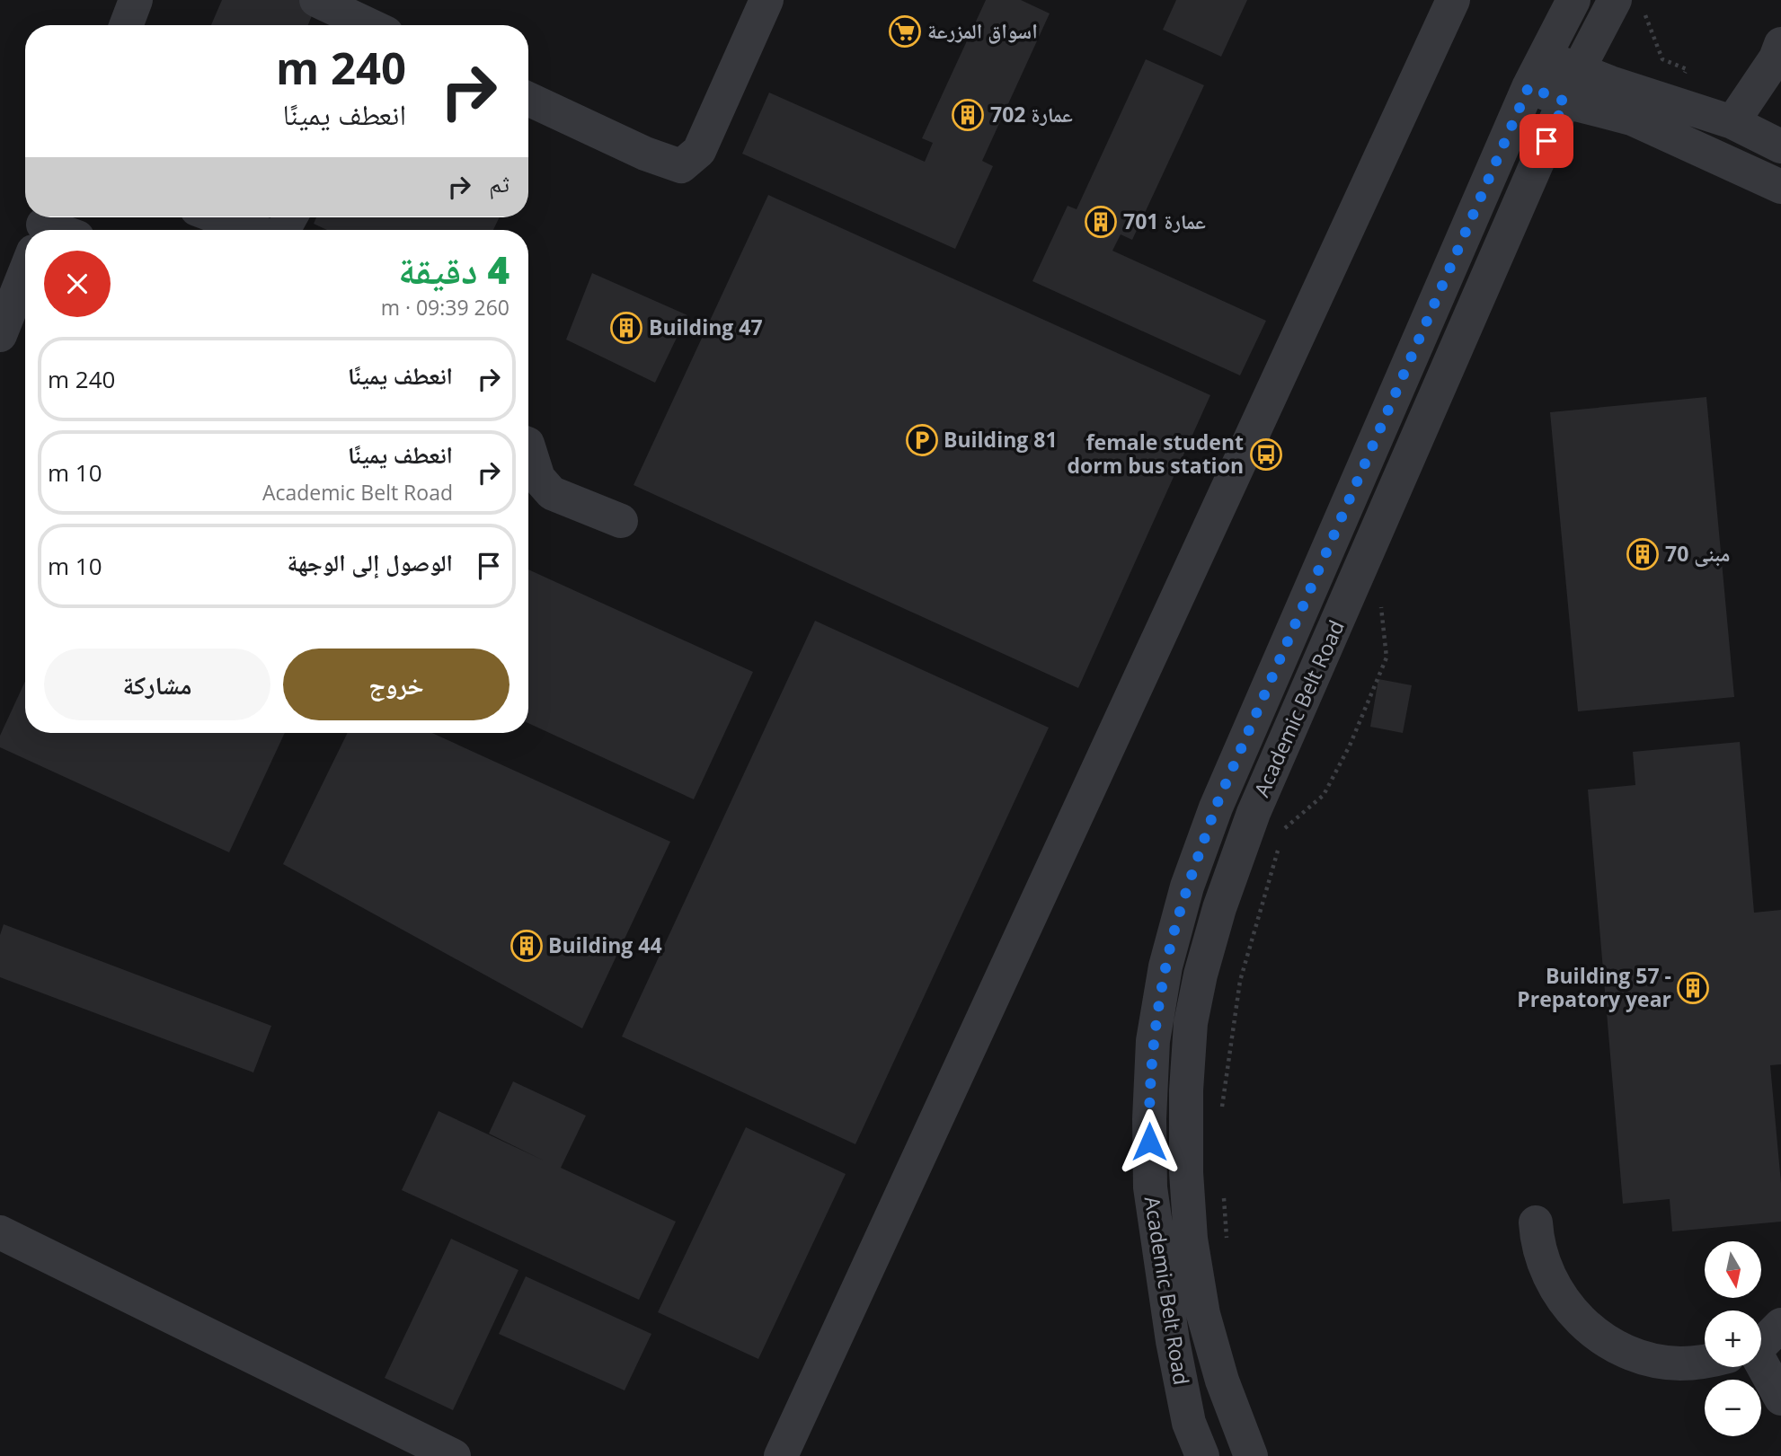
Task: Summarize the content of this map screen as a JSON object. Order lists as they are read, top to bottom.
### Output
{
  "streets": {
    "street": ["Academic Belt Road"]
  },
  "places": {
    "supermarket": ["اسواق المزرعة"],
    "building": [
      "عمارة 702",
      "عمارة 701",
      "Building 47",
      "مبنى 70",
      "Building 44",
      "Building 57 - Prepatory year"
    ],
    "parking": ["Building 81"],
    "bus stop": ["female student dorm bus station"]
  },
  "north": "bottom",
  "page": {
    "turn": ["240 m", "انعطف يمينًا"],
    "then": "ثم",
    "heading": ["4 دقيقة", "260 m · 09:39"],
    "list": [
      {
        "name": "انعطف يمينًا",
        "value": "240 m"
      },
      {
        "name": "انعطف يمينًا",
        "note": "Academic Belt Road",
        "value": "10 m"
      },
      {
        "name": "الوصول إلى الوجهة",
        "value": "10 m"
      }
    ],
    "buttons": ["خروج", "مشاركة"],
    "map_buttons": ["+", "−"]
  }
}
